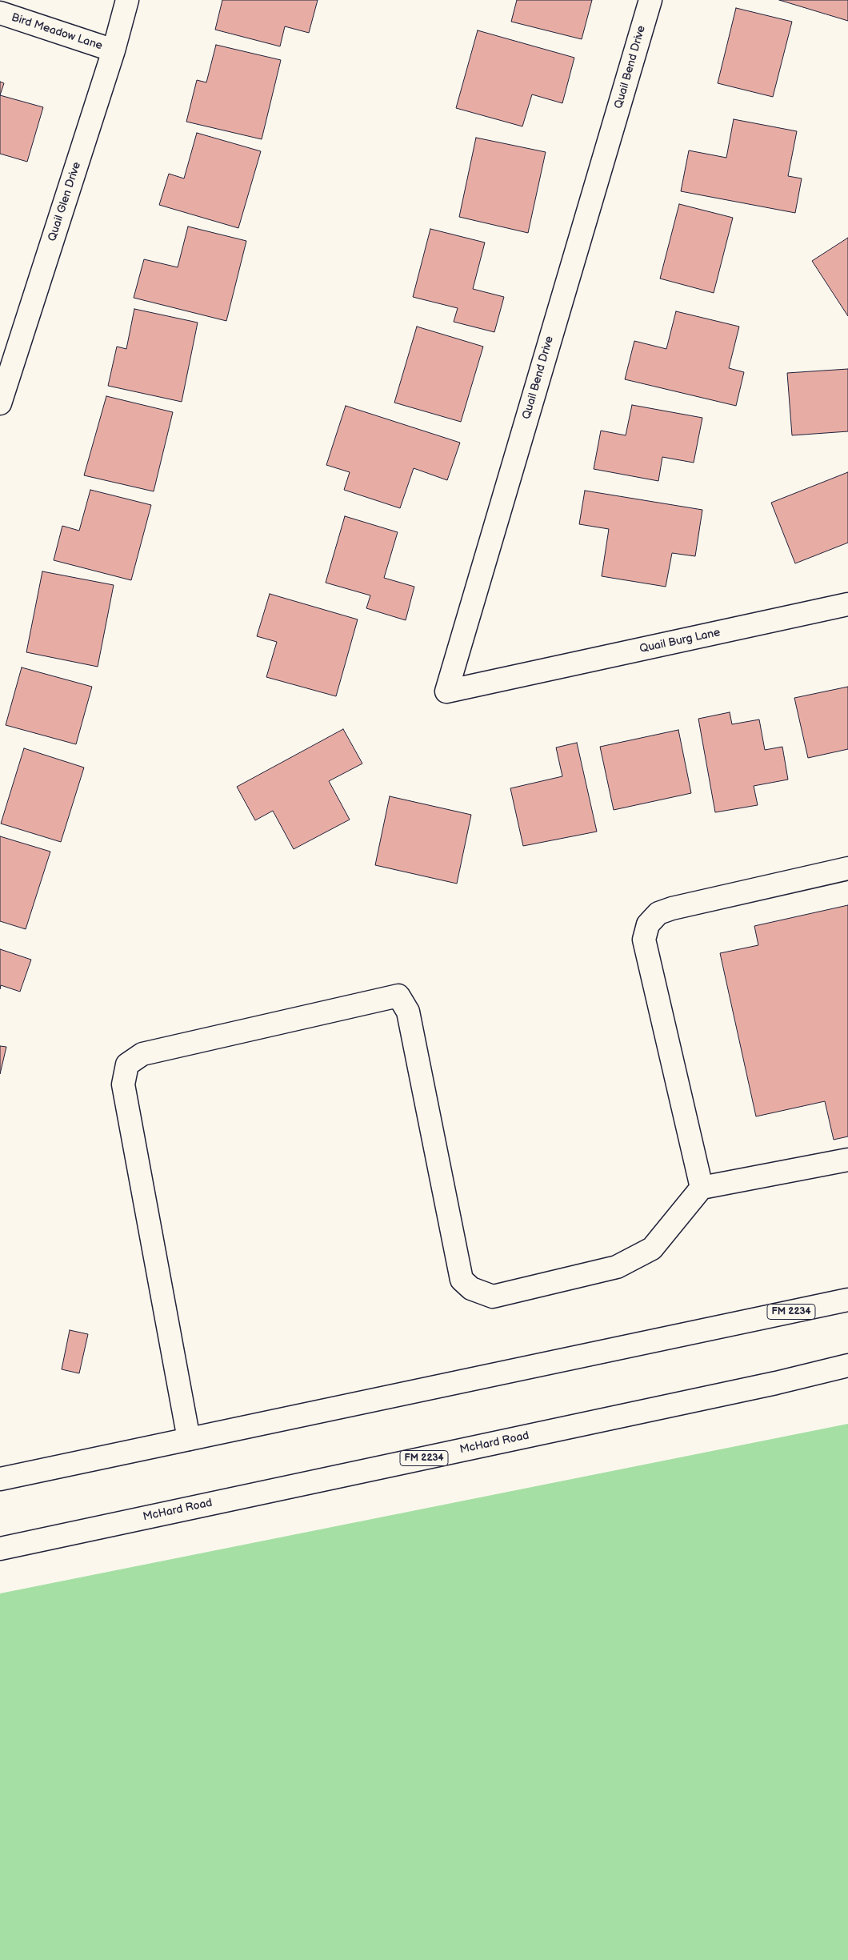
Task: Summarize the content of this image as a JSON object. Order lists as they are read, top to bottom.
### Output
{
  "streets": {
    "main road": [
      "Bird Meadow Lane",
      "Quail Bend Drive",
      "Quail Glen Drive",
      "Quail Burg Lane",
      "FM 2234",
      "McHard Road"
    ]
  },
  "crossings": [
    ["Bird Meadow Lane", "Quail Glen Drive"],
    ["Quail Bend Drive", "Quail Burg Lane"]
  ]
}
